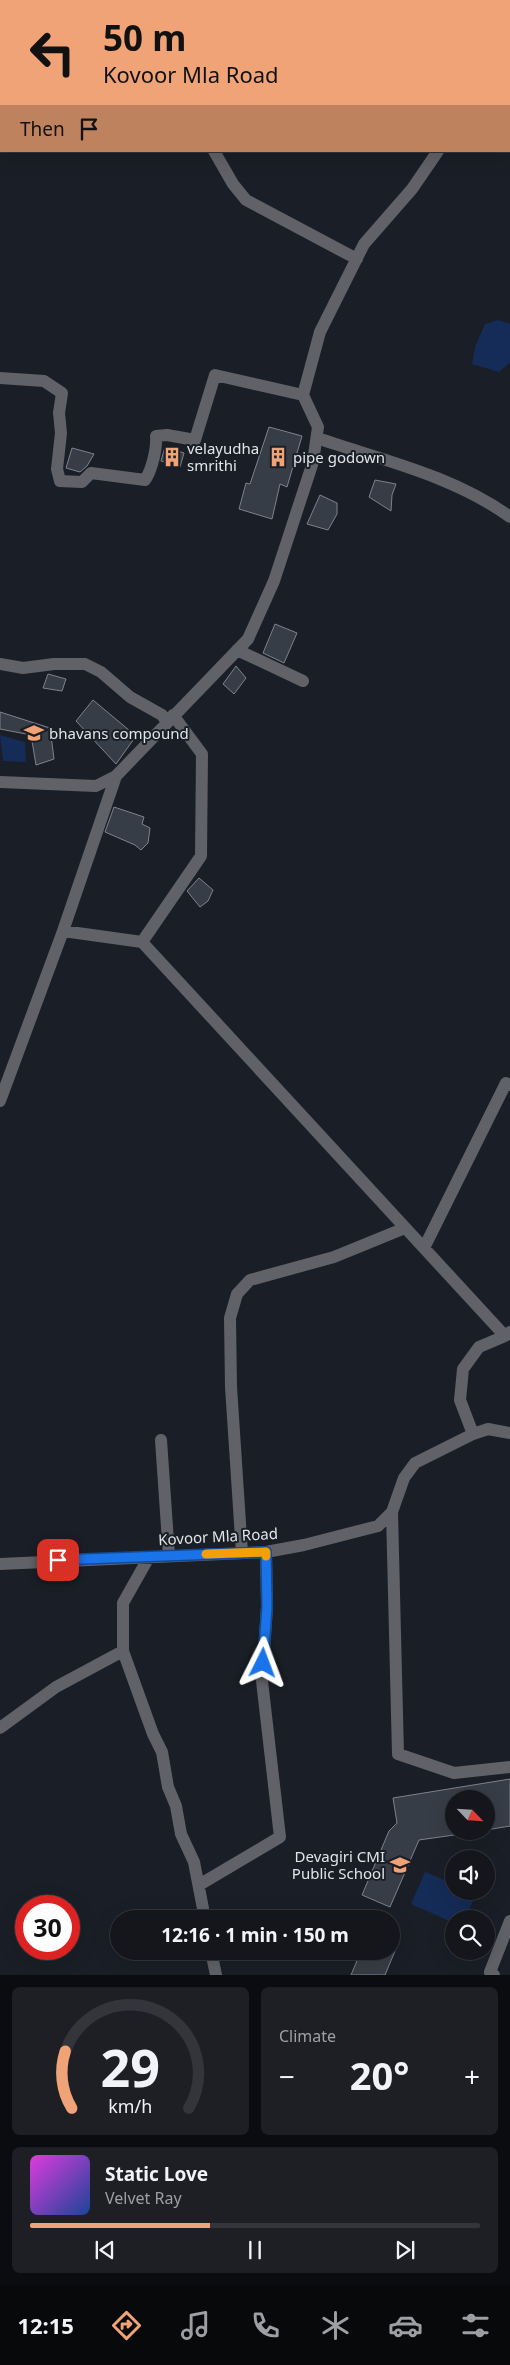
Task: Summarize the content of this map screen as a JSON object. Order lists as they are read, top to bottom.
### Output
{
  "streets": {
    "street": ["Kovoor Mla Road"]
  },
  "places": {
    "building": ["velayudha smrithi", "pipe godown"],
    "school or university": ["bhavans compound", "Devagiri CMI Public School"]
  },
  "north": "bottom right",
  "page": {
    "turn": ["50 m", "Kovoor Mla Road"],
    "then": "Then",
    "limit": "30",
    "trip": "12:16 · 1 min · 150 m",
    "tile": "Climate",
    "heat": ["−", "20°", "+"],
    "song": ["Static Love", "Velvet Ray"],
    "tabs": "12:15",
    "gauge": ["29", "km/h"]
  }
}
